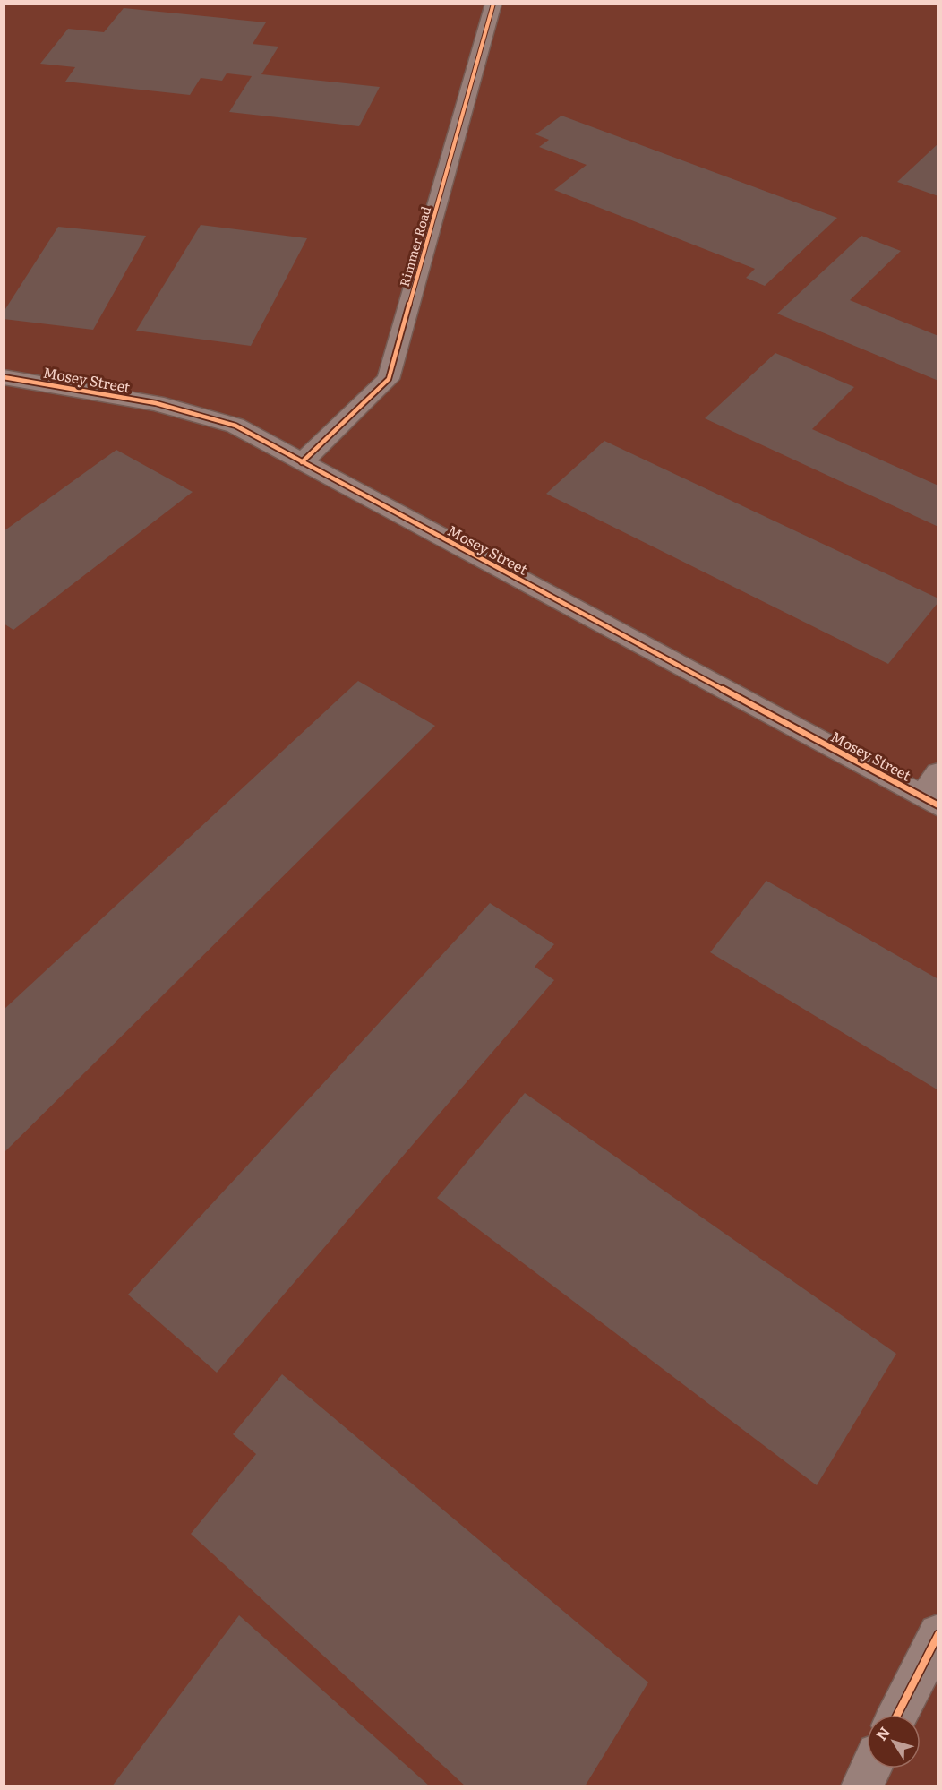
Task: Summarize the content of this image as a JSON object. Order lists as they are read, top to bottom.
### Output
{
  "streets": {
    "street": ["Rimmer Road", "Mosey Street"]
  },
  "crossings": [
    ["Rimmer Road", "Mosey Street"]
  ],
  "north": "top left"
}
